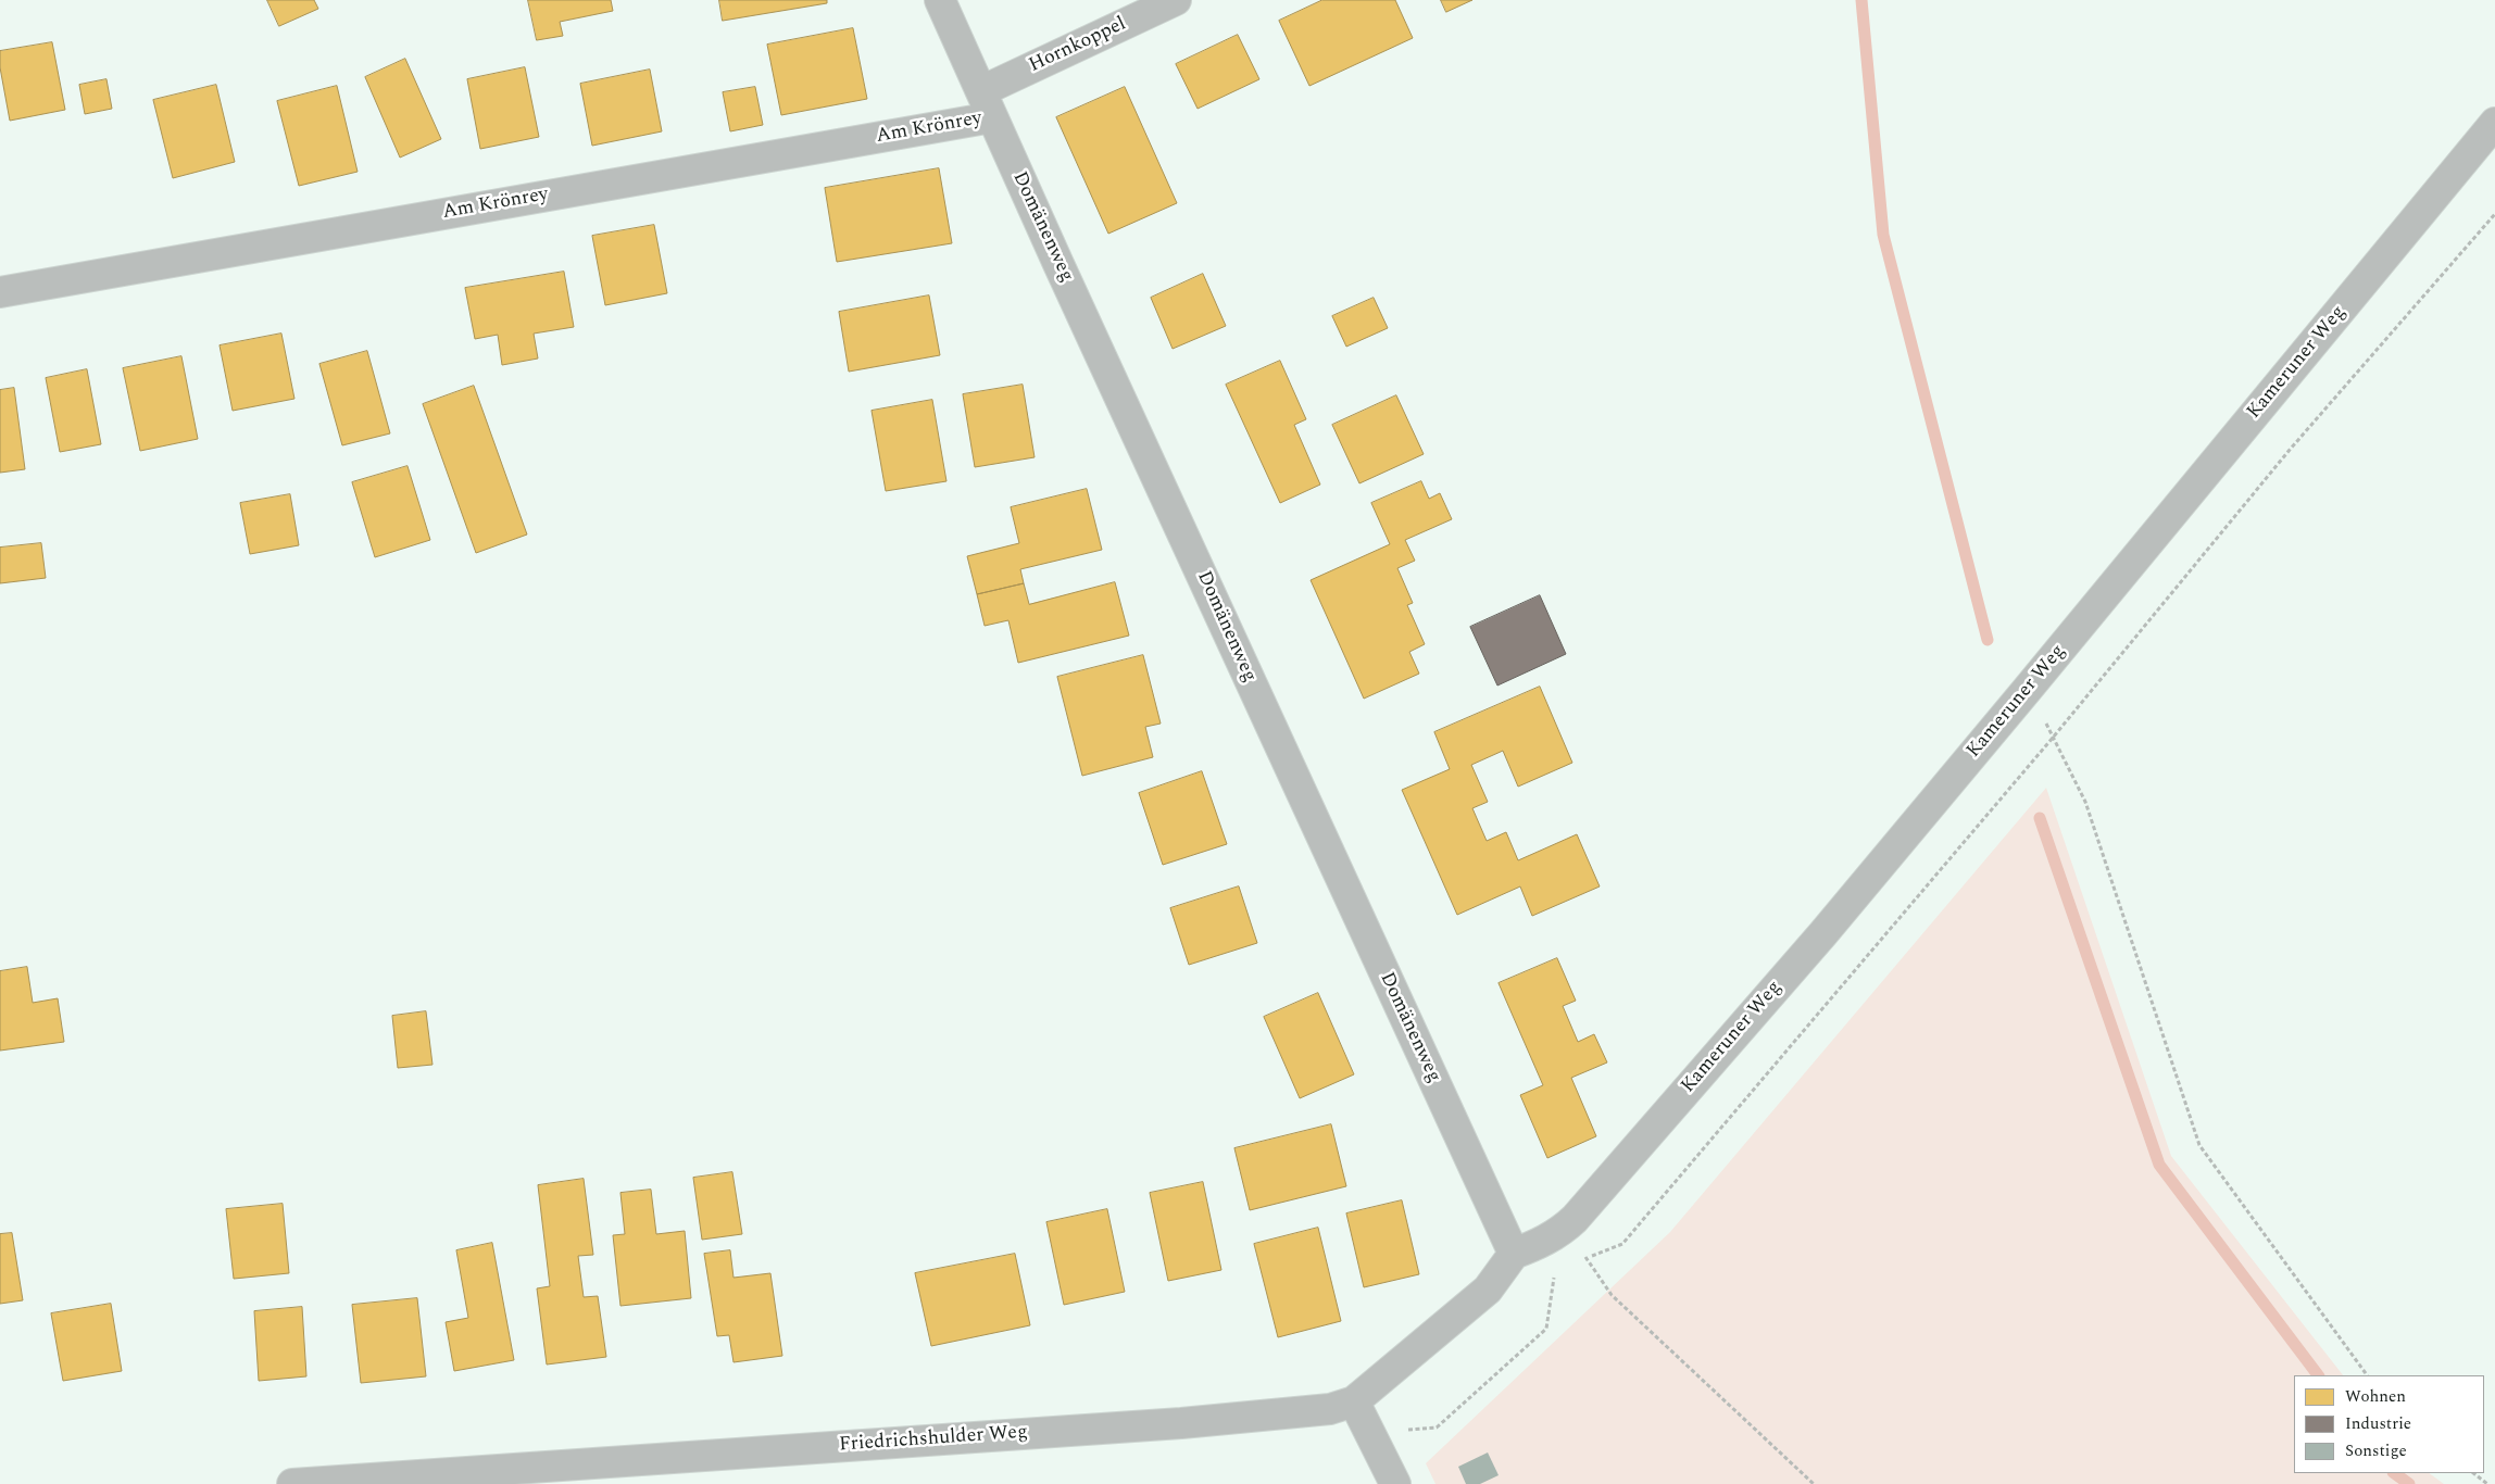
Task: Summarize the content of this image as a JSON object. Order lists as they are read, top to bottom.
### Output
{
  "streets": {
    "street": [
      "Hornkoppel",
      "Am Krönrey",
      "Domänenweg",
      "Kameruner Weg",
      "Friedrichshulder Weg"
    ]
  },
  "crossings": [
    ["Hornkoppel", "Am Krönrey"],
    ["Hornkoppel", "Domänenweg"],
    ["Am Krönrey", "Domänenweg"],
    ["Domänenweg", "Kameruner Weg"],
    ["Domänenweg", "Friedrichshulder Weg"],
    ["Kameruner Weg", "Friedrichshulder Weg"]
  ],
  "legend": ["Wohnen", "Industrie", "Sonstige"]
}
